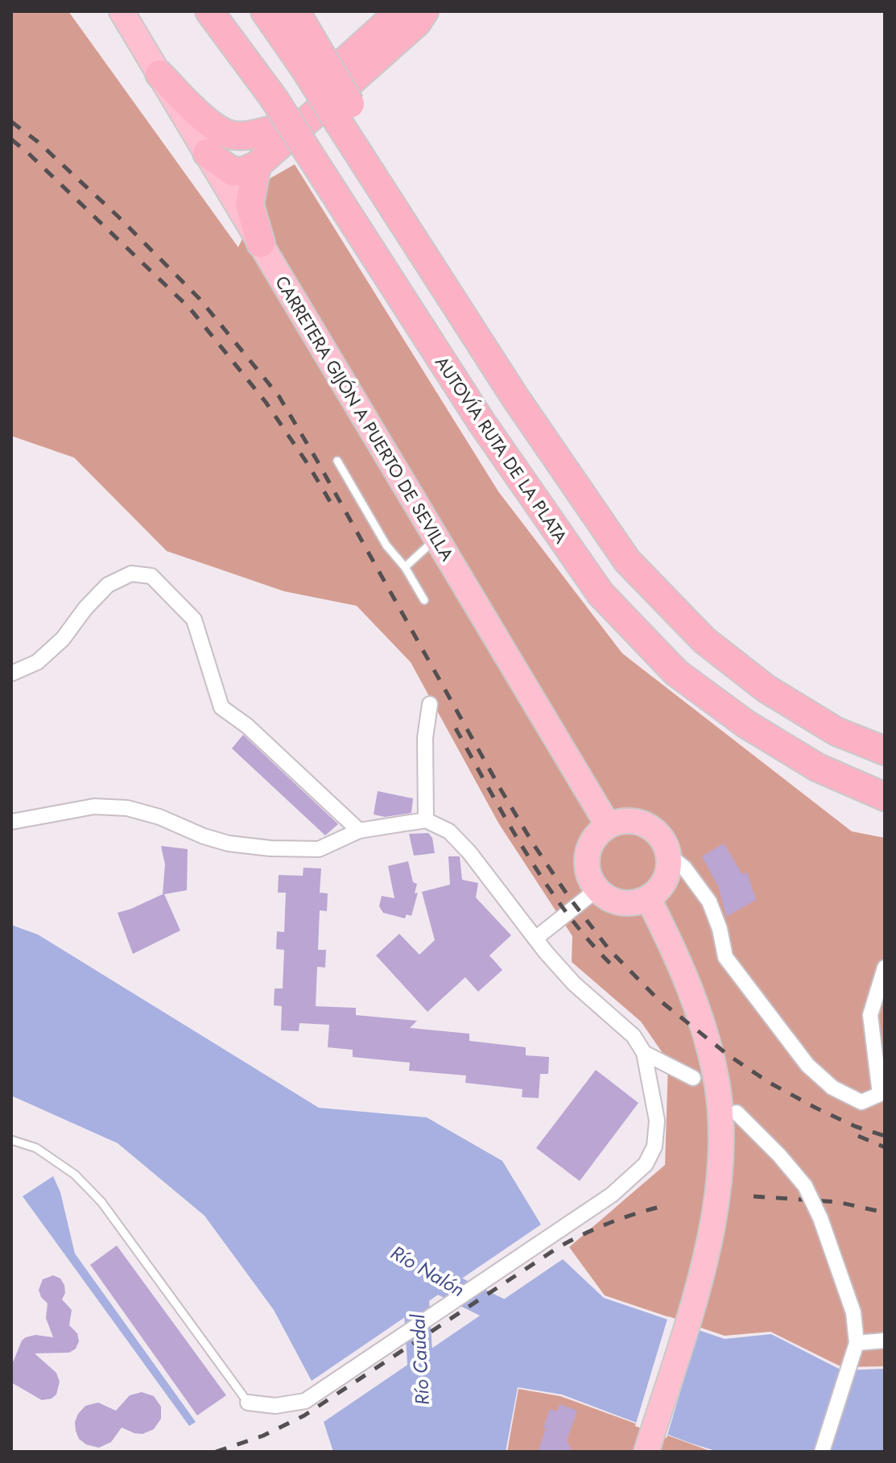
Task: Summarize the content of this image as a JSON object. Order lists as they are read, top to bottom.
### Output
{
  "streets": {
    "highway": ["CARRETERA GIJÓN A PUERTO DE SEVILLA", "AUTOVÍA RUTA DE LA PLATA"]
  },
  "water": ["Río Nalón", "Río Caudal"]
}
